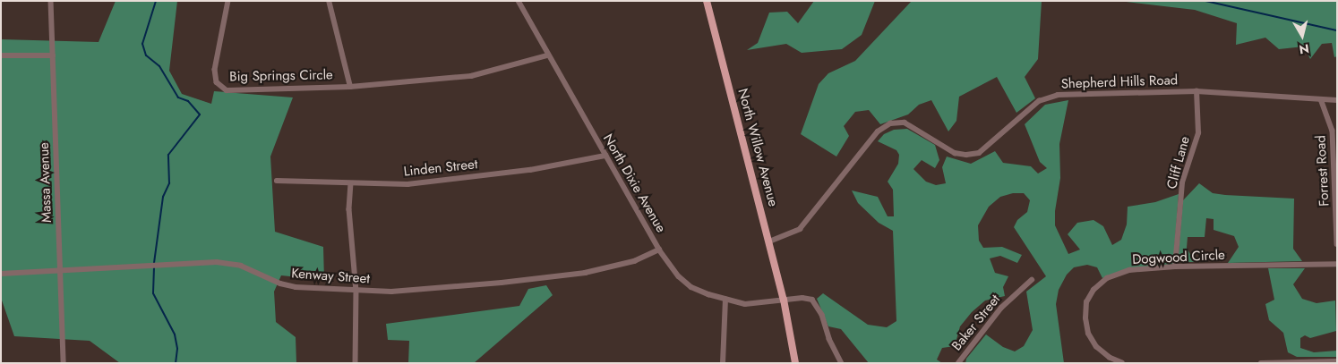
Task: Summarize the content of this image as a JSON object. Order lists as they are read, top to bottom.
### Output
{
  "streets": {
    "main road": ["North Willow Avenue"],
    "street": [
      "Big Springs Circle",
      "Shepherd Hills Road",
      "Cliff Lane",
      "Linden Street",
      "Forrest Road",
      "Massa Avenue",
      "North Dixie Avenue",
      "Dogwood Circle",
      "Kenway Street",
      "Baker Street"
    ]
  },
  "crossings": [
    ["Big Springs Circle", "North Dixie Avenue"],
    ["Shepherd Hills Road", "North Willow Avenue"],
    ["Shepherd Hills Road", "Cliff Lane"],
    ["Shepherd Hills Road", "Forrest Road"],
    ["North Willow Avenue", "North Dixie Avenue"],
    ["Cliff Lane", "Dogwood Circle"],
    ["Linden Street", "North Dixie Avenue"],
    ["Massa Avenue", "Kenway Street"],
    ["North Dixie Avenue", "Kenway Street"]
  ],
  "north": "bottom"
}
